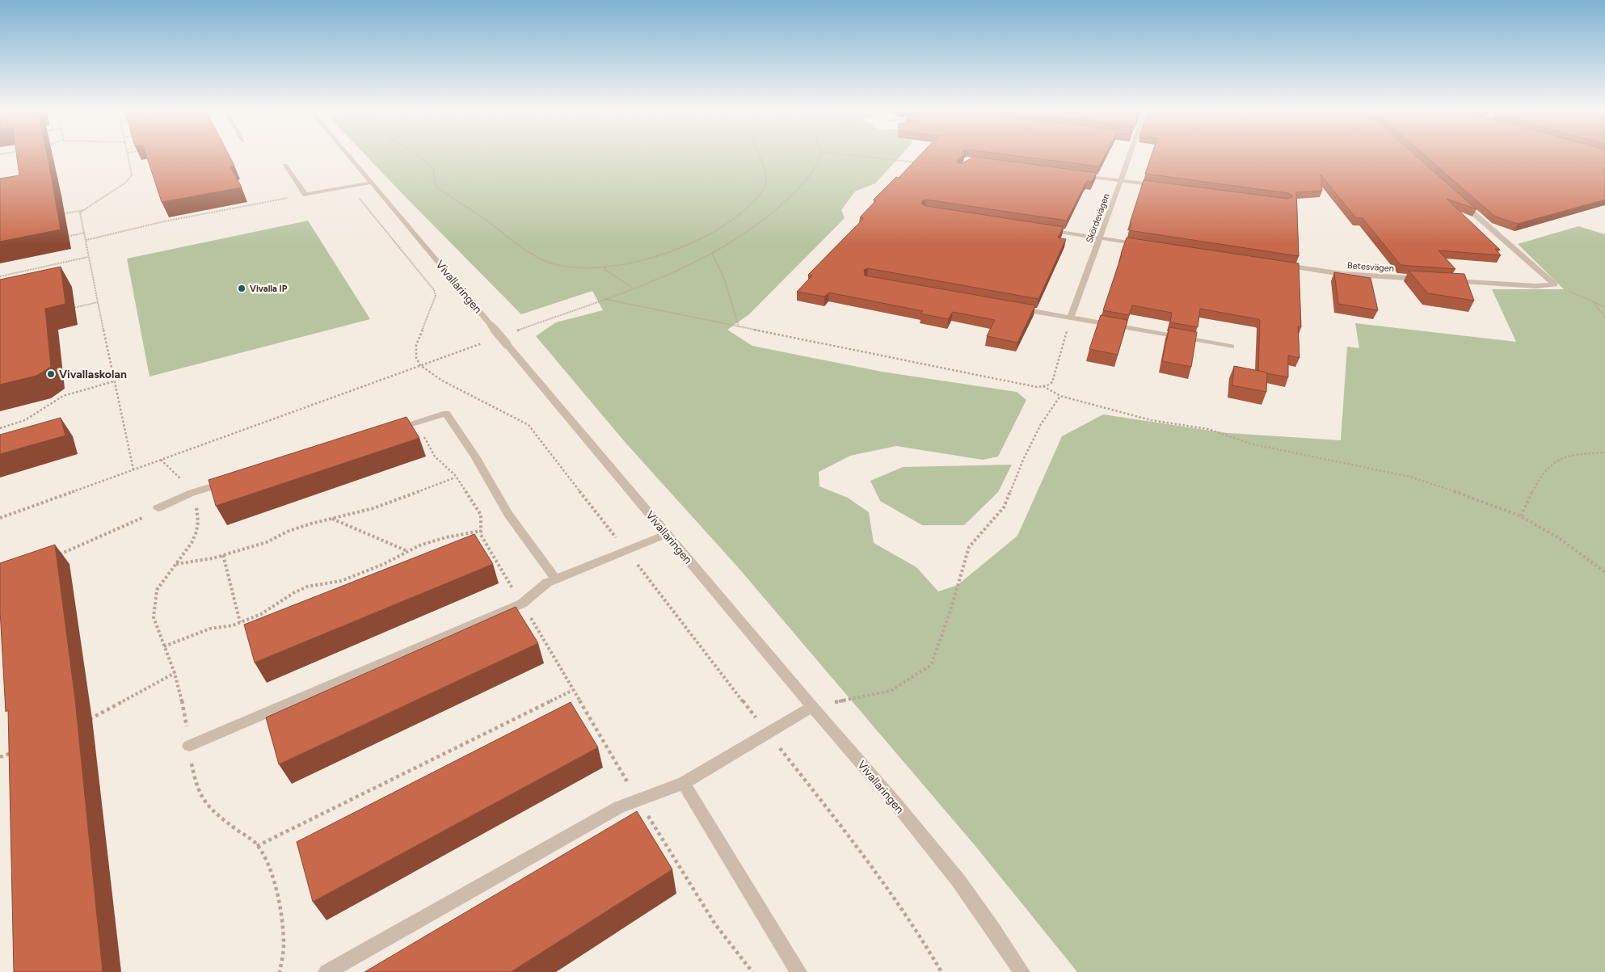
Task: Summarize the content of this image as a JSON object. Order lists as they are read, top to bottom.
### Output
{
  "streets": {
    "street": ["Skördevägen", "Betesvägen", "Vivallaringen"]
  },
  "places": ["Vivalla IP", "Vivallaskolan"]
}
